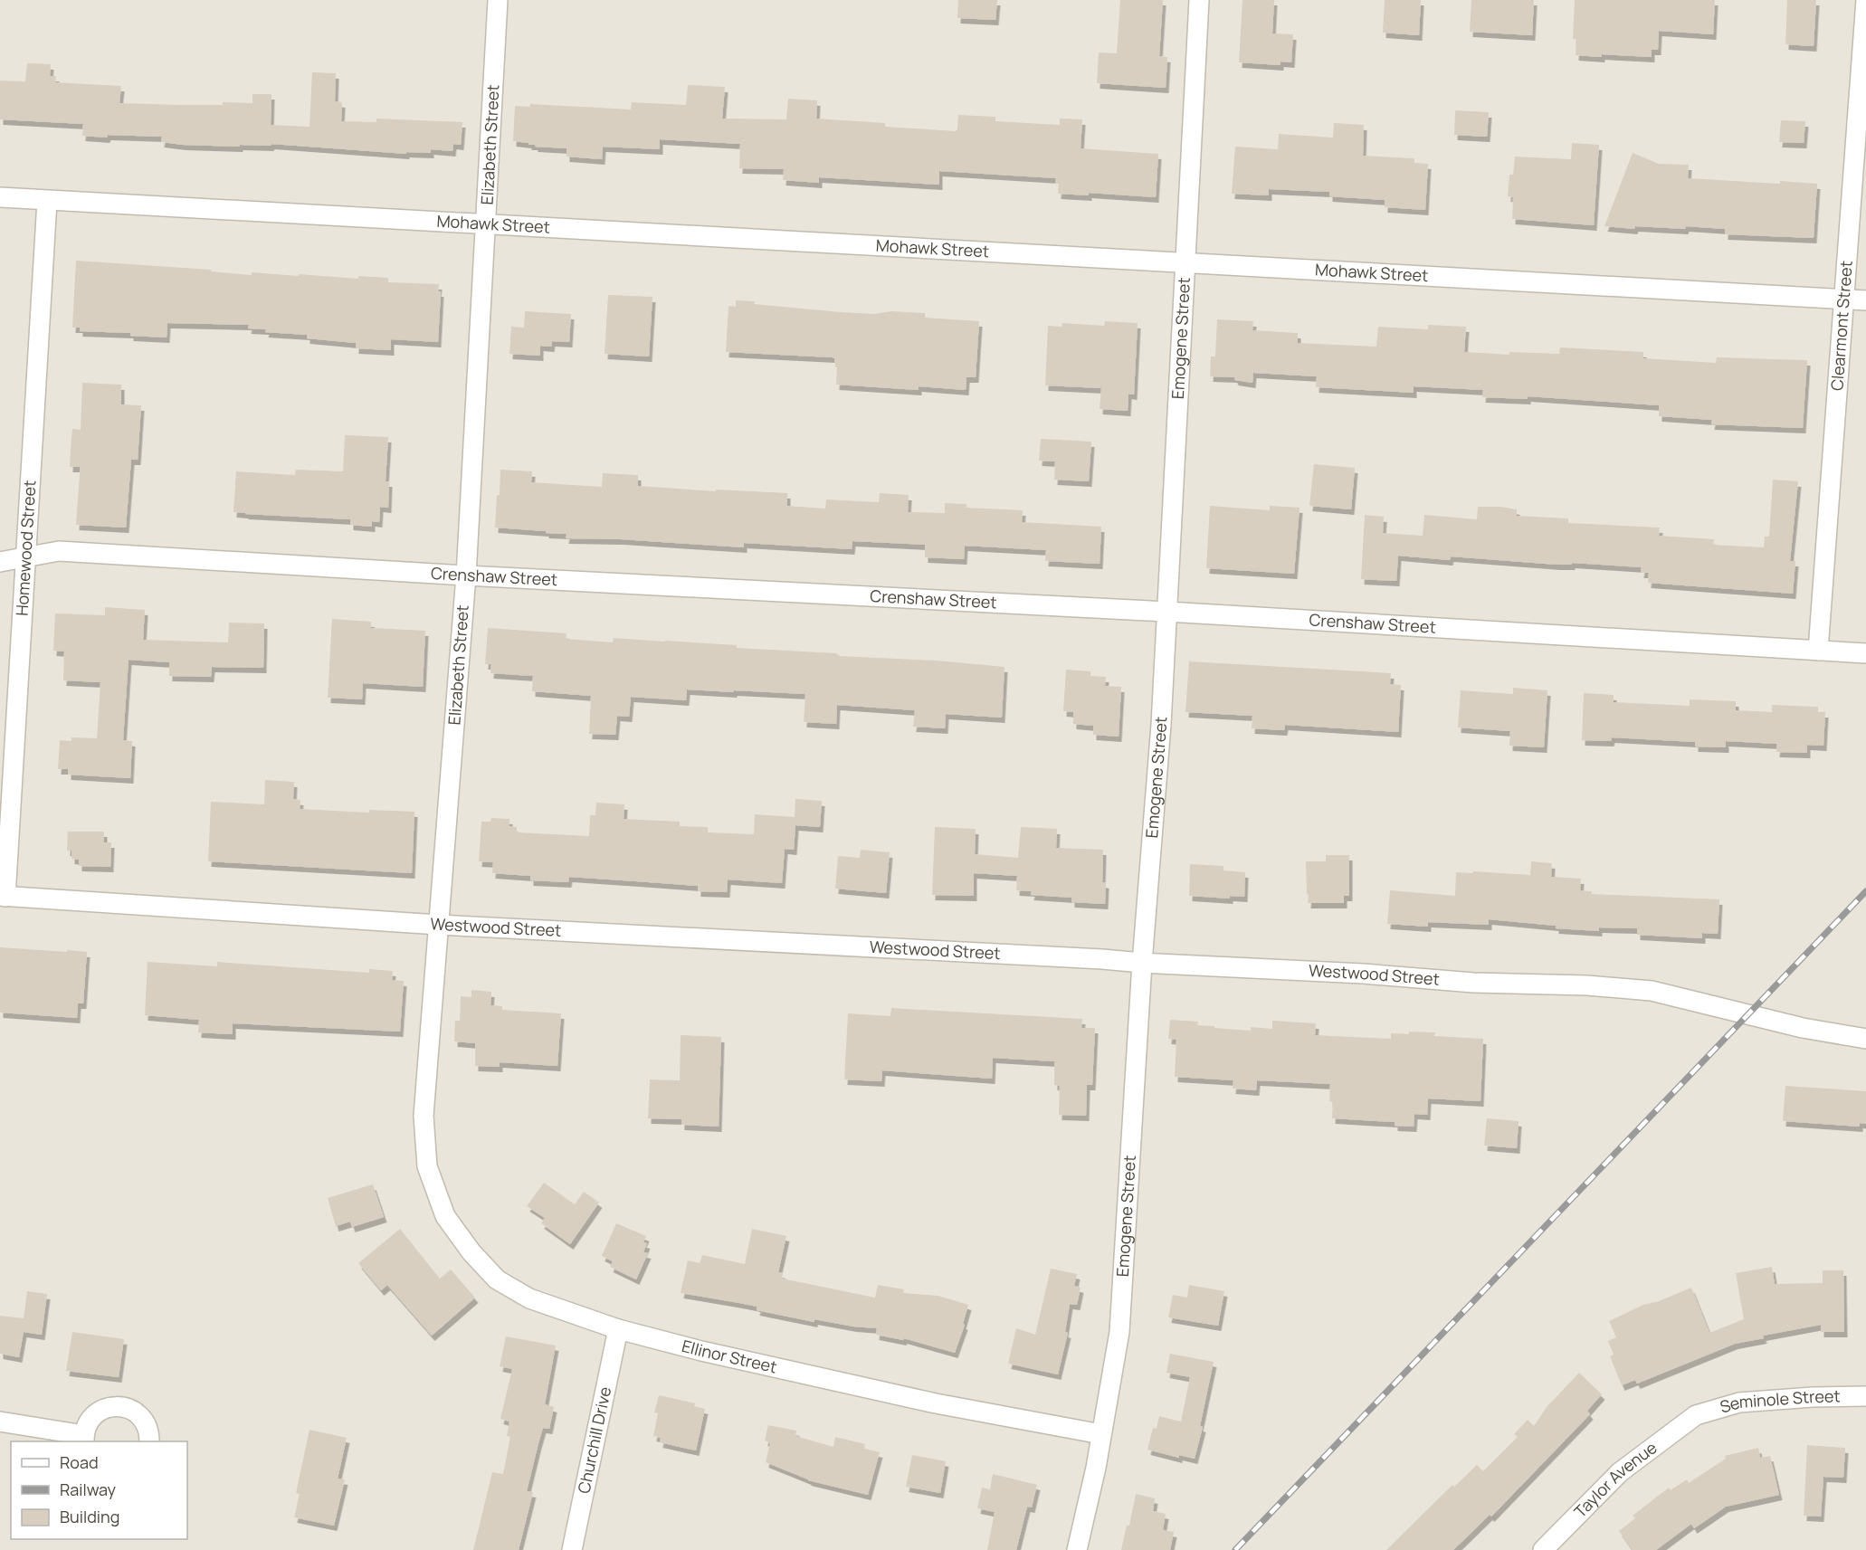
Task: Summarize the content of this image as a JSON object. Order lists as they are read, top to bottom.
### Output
{
  "streets": {
    "street": [
      "Elizabeth Street",
      "Mohawk Street",
      "Clearmont Street",
      "Emogene Street",
      "Homewood Street",
      "Crenshaw Street",
      "Westwood Street",
      "Ellinor Street",
      "Seminole Street",
      "Churchill Drive",
      "Taylor Avenue"
    ]
  },
  "crossings": [
    ["Elizabeth Street", "Mohawk Street"],
    ["Elizabeth Street", "Crenshaw Street"],
    ["Elizabeth Street", "Westwood Street"],
    ["Elizabeth Street", "Ellinor Street"],
    ["Mohawk Street", "Clearmont Street"],
    ["Mohawk Street", "Emogene Street"],
    ["Mohawk Street", "Homewood Street"],
    ["Clearmont Street", "Crenshaw Street"],
    ["Emogene Street", "Crenshaw Street"],
    ["Emogene Street", "Westwood Street"],
    ["Emogene Street", "Ellinor Street"],
    ["Homewood Street", "Crenshaw Street"],
    ["Homewood Street", "Westwood Street"],
    ["Ellinor Street", "Churchill Drive"],
    ["Seminole Street", "Taylor Avenue"]
  ],
  "legend": ["Road", "Railway", "Building"]
}
